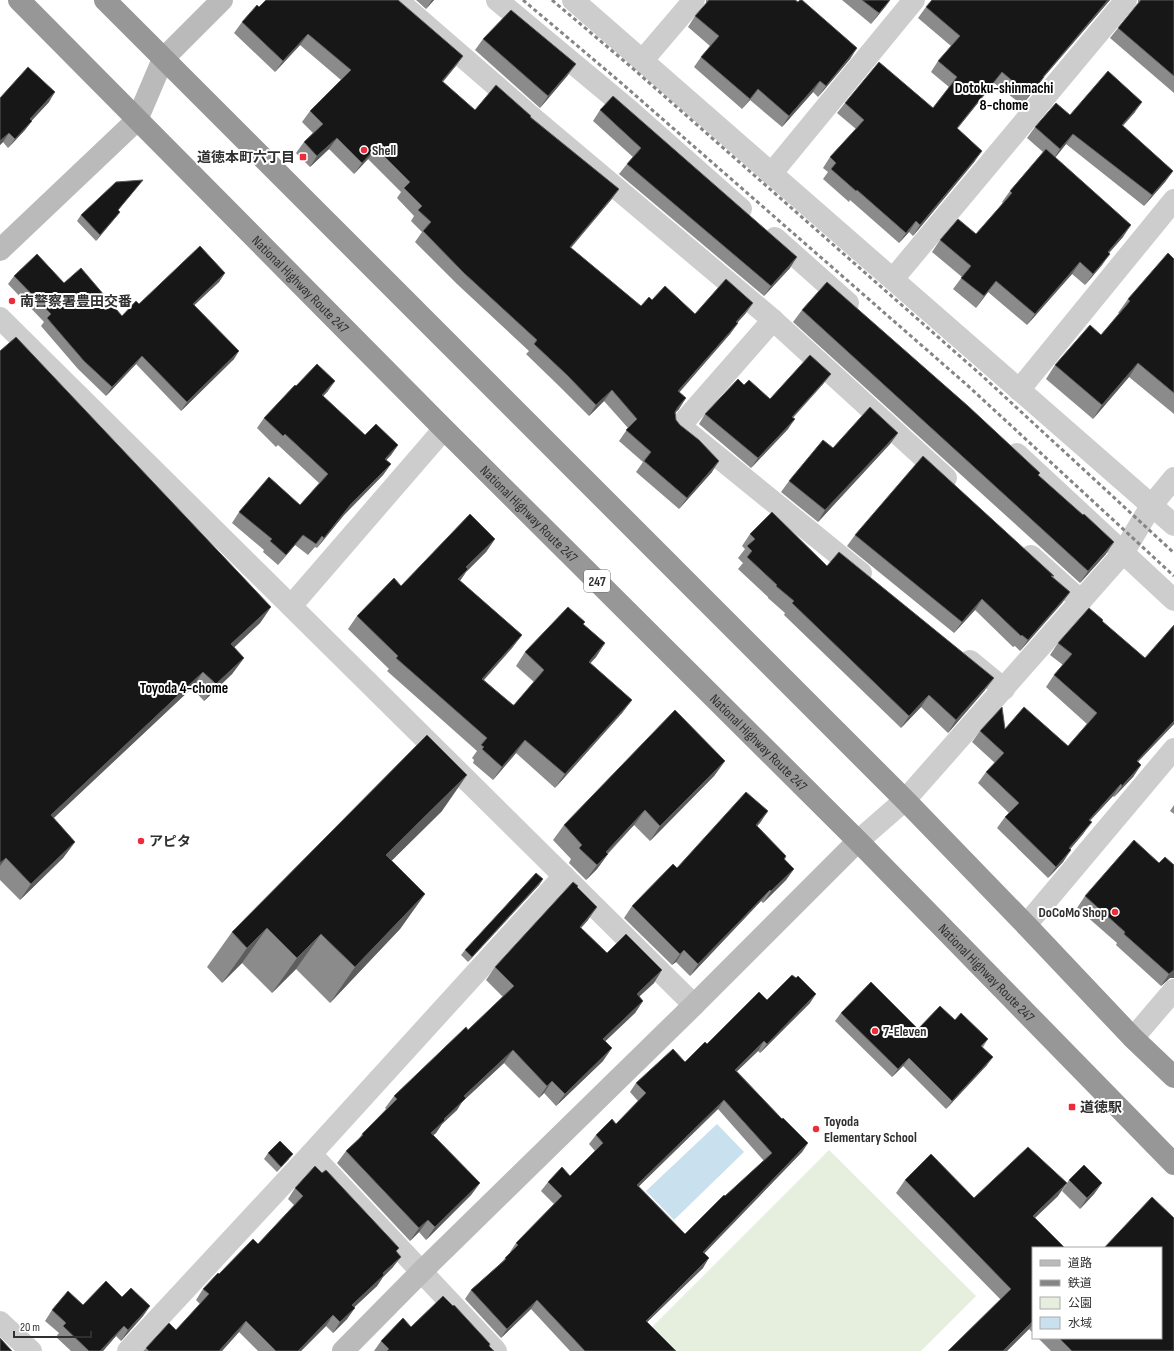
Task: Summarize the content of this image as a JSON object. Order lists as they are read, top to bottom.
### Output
{
  "streets": {
    "highway": ["National Highway Route 247", "247"]
  },
  "districts": ["Dotoku-shinmachi 8-chome", "Toyoda 4-chome"],
  "places": {
    "other": [
      "Shell",
      "南警察署豊田交番",
      "アピタ",
      "DoCoMo Shop",
      "7-Eleven",
      "Toyoda Elementary School"
    ],
    "transit": ["道徳本町六丁目", "道徳駅"]
  },
  "legend": [
    "道路",
    "鉄道",
    "公園",
    "水域"
  ],
  "scale_bar": "20 m"
}
